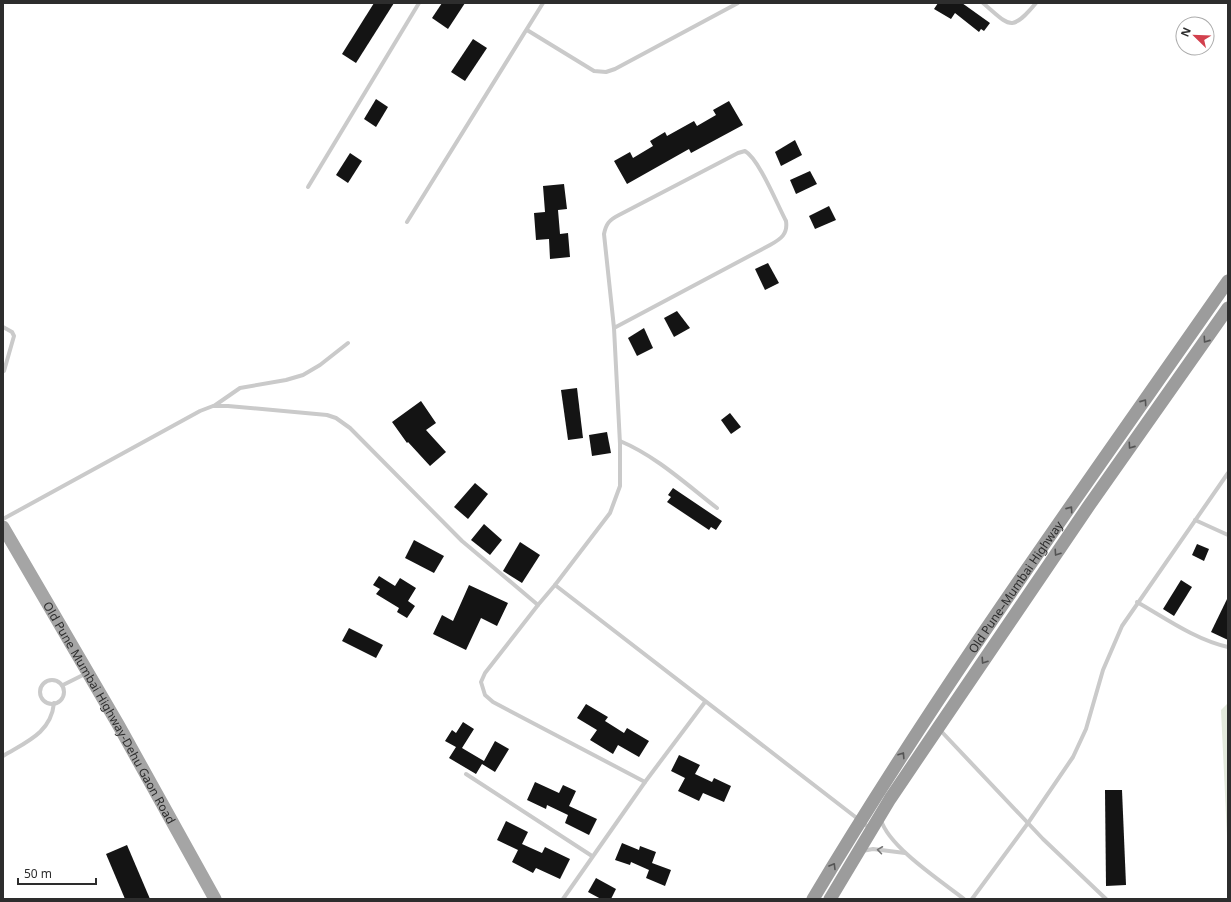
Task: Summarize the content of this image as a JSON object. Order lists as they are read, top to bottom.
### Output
{
  "streets": {
    "highway": ["Old Pune–Mumbai Highway"],
    "main road": ["Old Pune Mumbai Highway-Dehu Gaon Road"]
  },
  "scale_bar": "50 m",
  "north": "top left"
}
